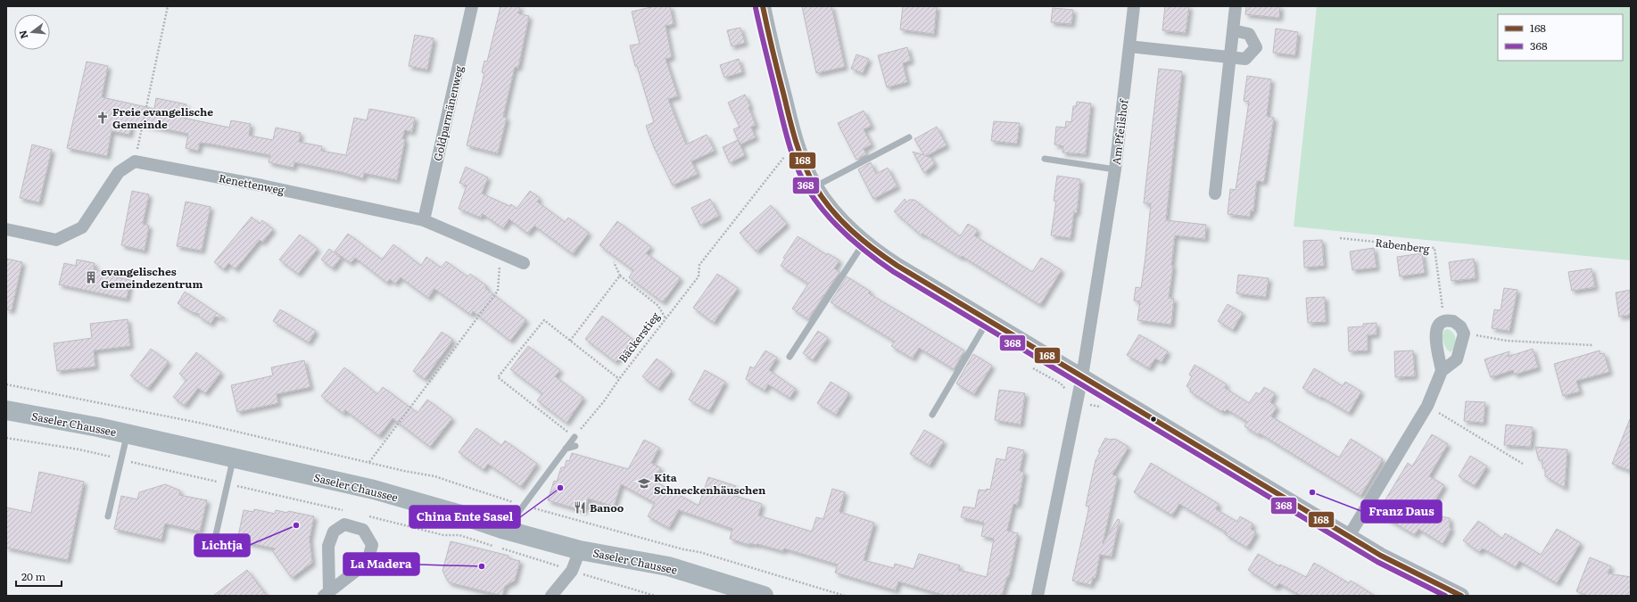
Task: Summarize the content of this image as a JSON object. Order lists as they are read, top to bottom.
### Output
{
  "streets": {
    "main road": ["Saseler Chaussee"],
    "street": ["Goldparmänenweg", "Am Pfeilshof", "Renettenweg"],
    "path": ["Rabenberg", "Bäckerstieg"]
  },
  "crossings": [
    ["Goldparmänenweg", "Renettenweg"]
  ],
  "places": {
    "church": ["Freie evangelische Gemeinde"],
    "building": ["evangelisches Gemeindezentrum"],
    "school or university": ["Kita Schneckenhäuschen"],
    "other": [
      "China Ente Sasel",
      "Franz Daus",
      "Lichtja",
      "La Madera"
    ],
    "restaurant": ["Banoo"]
  },
  "lines": ["transit line 168", "transit line 368"],
  "legend": ["168", "368"],
  "scale_bar": "20 m",
  "north": "left"
}
